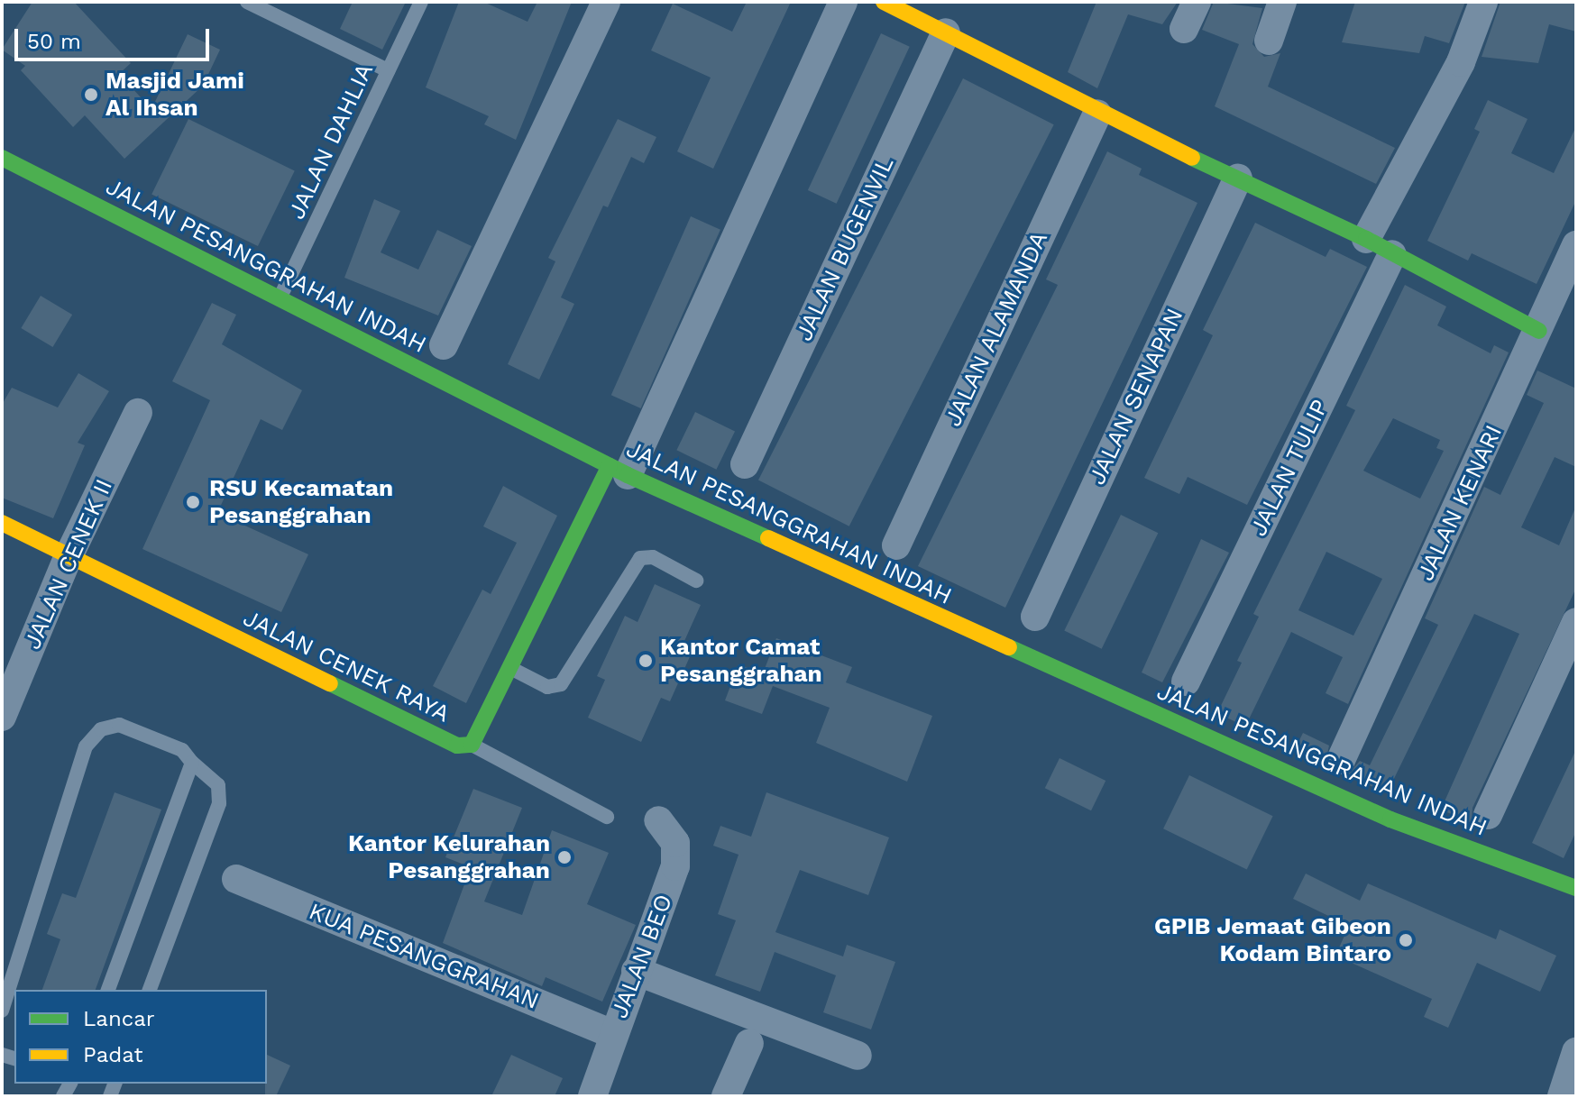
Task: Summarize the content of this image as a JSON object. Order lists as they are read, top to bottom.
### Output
{
  "streets": {
    "street": [
      "JALAN BUGENVIL",
      "JALAN PESANGGRAHAN INDAH",
      "JALAN ALAMANDA",
      "JALAN SENAPAN",
      "JALAN TULIP",
      "JALAN KENARI",
      "JALAN CENEK II",
      "JALAN CENEK RAYA",
      "KUA PESANGGRAHAN",
      "JALAN BEO"
    ],
    "lane": ["JALAN DAHLIA"]
  },
  "crossings": [
    ["JALAN DAHLIA", "JALAN PESANGGRAHAN INDAH"],
    ["JALAN PESANGGRAHAN INDAH", "JALAN CENEK RAYA"],
    ["JALAN CENEK II", "JALAN CENEK RAYA"],
    ["KUA PESANGGRAHAN", "JALAN BEO"]
  ],
  "places": [
    "Masjid Jami Al Ihsan",
    "RSU Kecamatan Pesanggrahan",
    "Kantor Camat Pesanggrahan",
    "Kantor Kelurahan Pesanggrahan",
    "GPIB Jemaat Gibeon Kodam Bintaro"
  ],
  "legend": ["Lancar", "Padat"],
  "scale_bar": "50 m"
}
